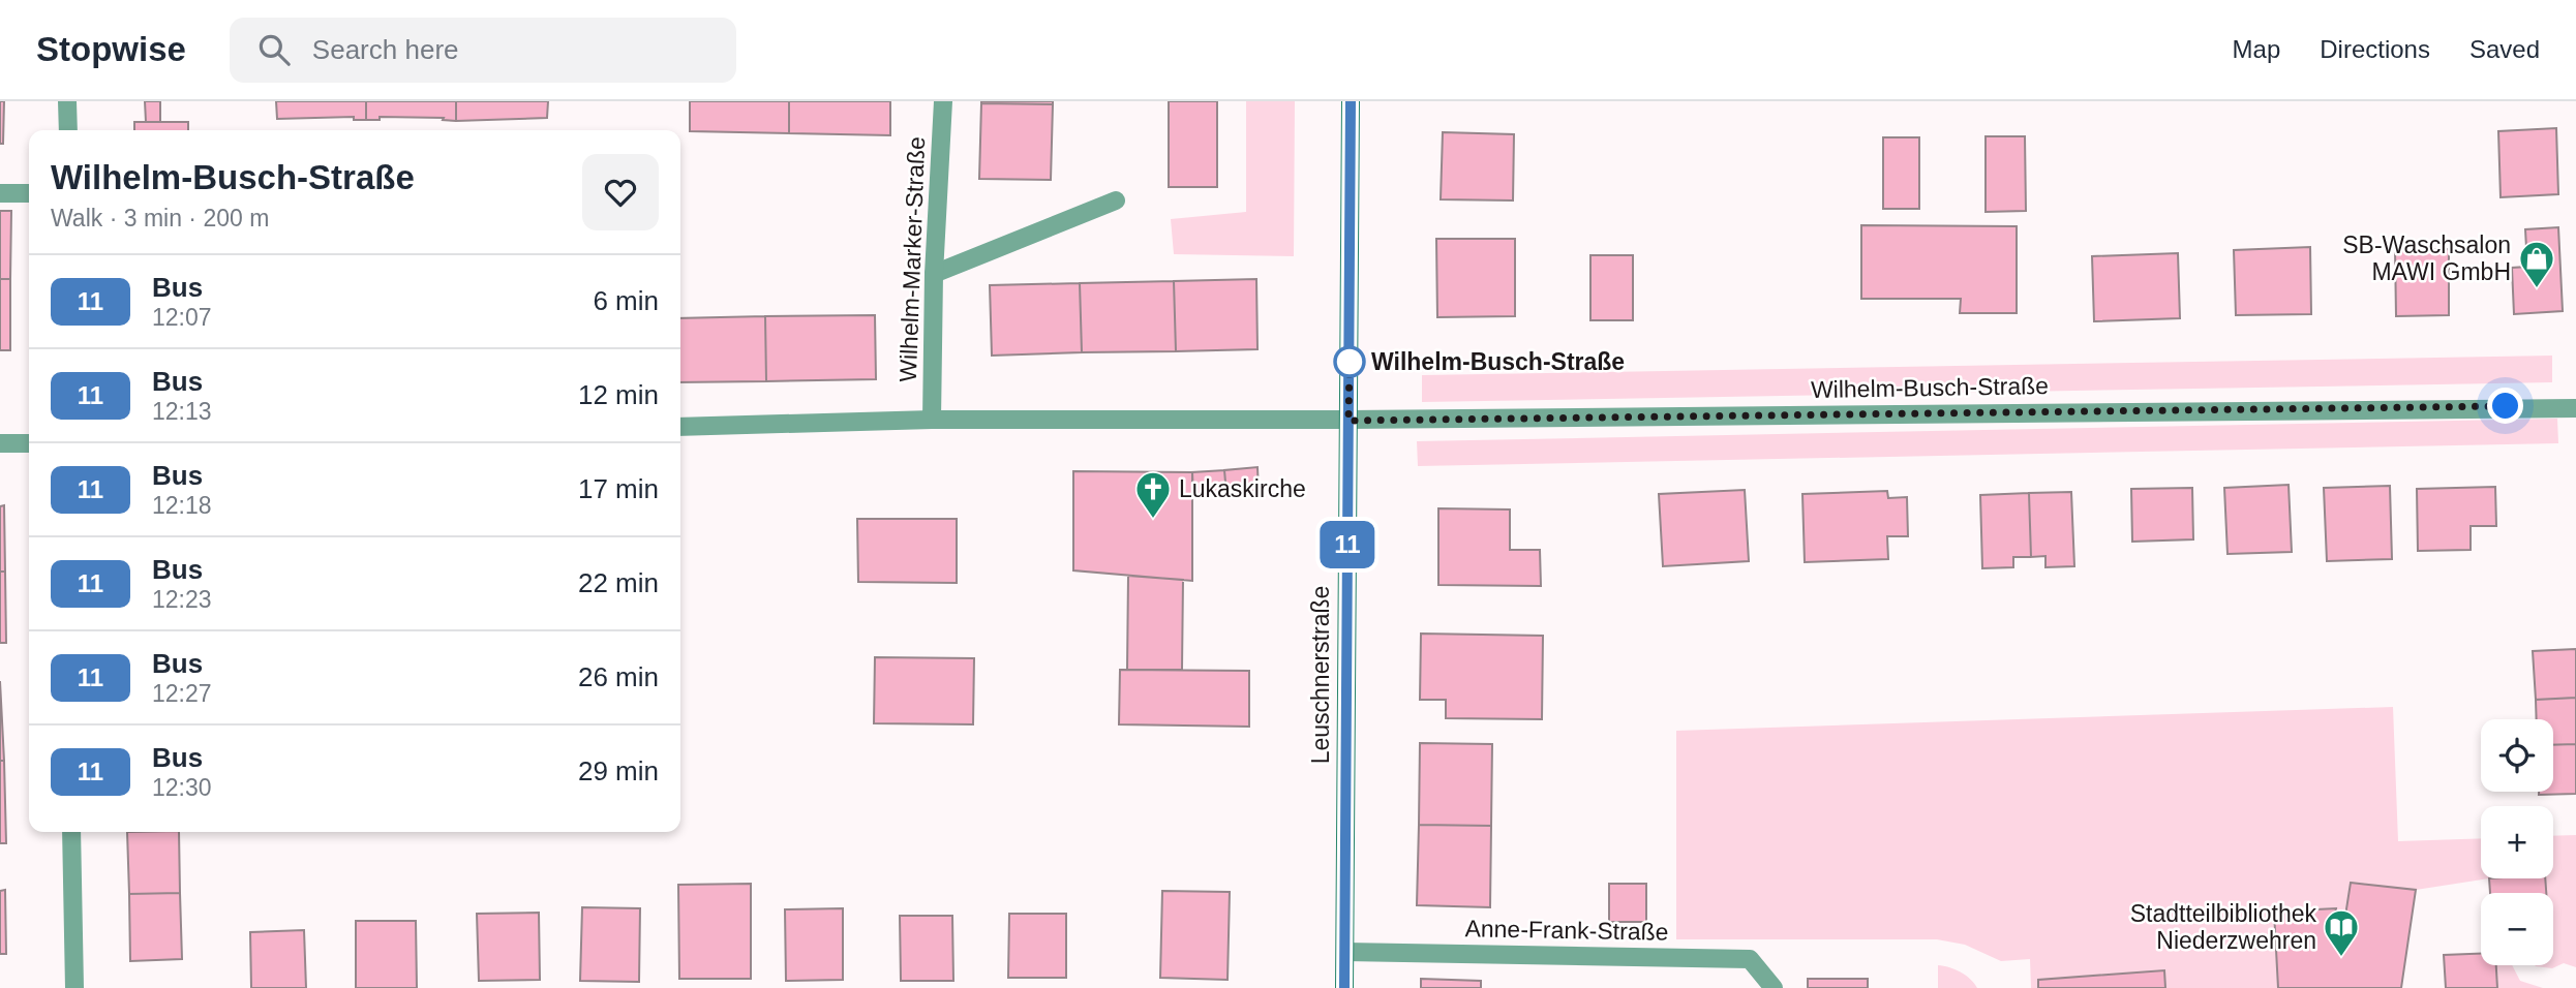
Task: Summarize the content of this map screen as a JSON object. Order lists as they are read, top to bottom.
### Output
{
  "streets": {
    "main road": ["Leuschnerstraße"],
    "street": ["Wilhelm-Marker-Straße", "Wilhelm-Busch-Straße", "Anne-Frank-Straße"]
  },
  "crossings": [
    ["Wilhelm-Marker-Straße", "Wilhelm-Busch-Straße"],
    ["Wilhelm-Busch-Straße", "Leuschnerstraße"],
    ["Leuschnerstraße", "Anne-Frank-Straße"]
  ],
  "places": {
    "shop": ["SB-Waschsalon MAWI GmbH"],
    "other": ["Wilhelm-Busch-Straße"],
    "church": ["Lukaskirche"],
    "library": ["Stadtteilbibliothek Niederzwehren"]
  },
  "lines": ["bus line 11"],
  "page": {
    "header": "Stopwise",
    "search": "Search here",
    "nav": ["Map", "Directions", "Saved"],
    "on_map": "11",
    "heading": ["Wilhelm-Busch-Straße", "Walk · 3 min · 200 m"],
    "list": [
      {
        "mark": "11",
        "name": "Bus",
        "note": "12:07",
        "value": "6 min"
      },
      {
        "mark": "11",
        "name": "Bus",
        "note": "12:13",
        "value": "12 min"
      },
      {
        "mark": "11",
        "name": "Bus",
        "note": "12:18",
        "value": "17 min"
      },
      {
        "mark": "11",
        "name": "Bus",
        "note": "12:23",
        "value": "22 min"
      },
      {
        "mark": "11",
        "name": "Bus",
        "note": "12:27",
        "value": "26 min"
      },
      {
        "mark": "11",
        "name": "Bus",
        "note": "12:30",
        "value": "29 min"
      }
    ],
    "map_buttons": ["+", "−"]
  }
}
